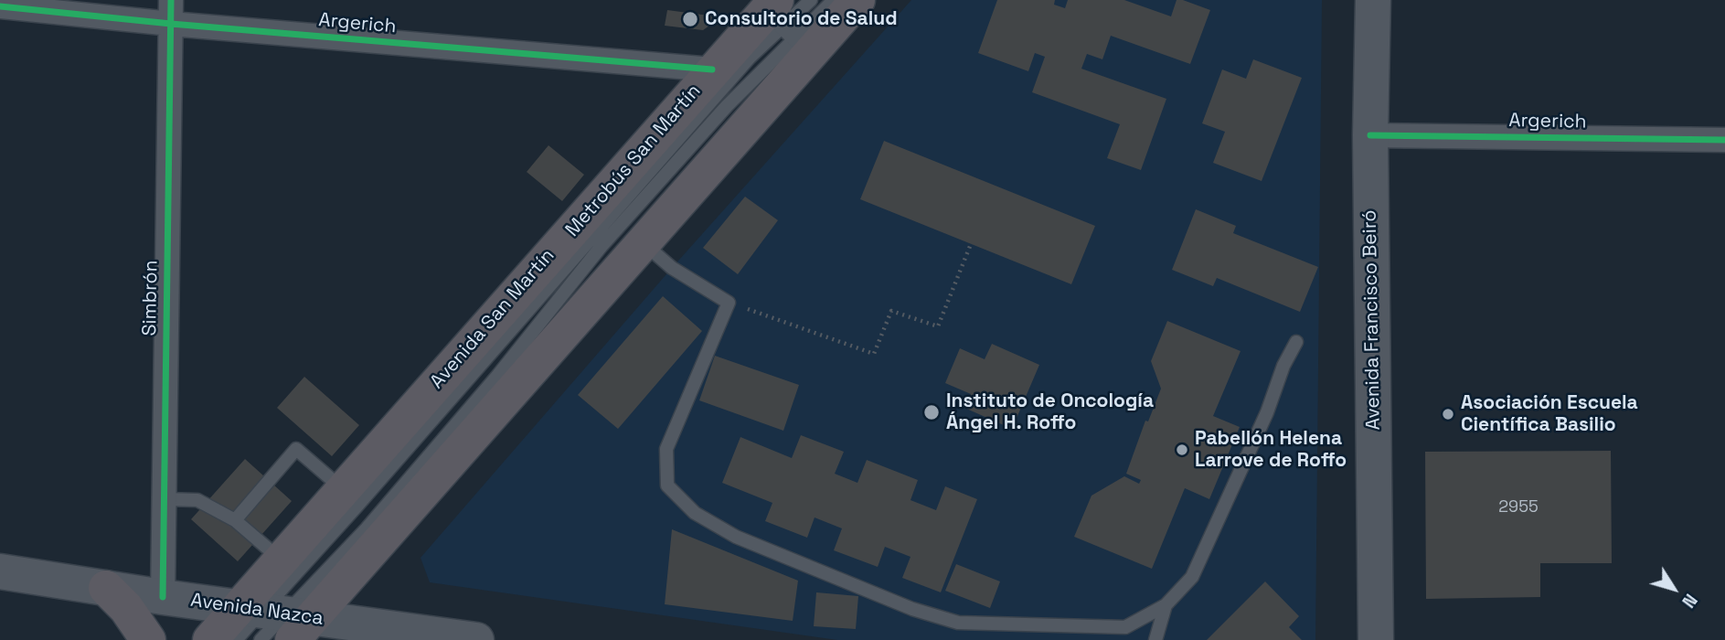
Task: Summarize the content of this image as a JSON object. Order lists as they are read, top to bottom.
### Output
{
  "streets": {
    "main road": ["Avenida San Martín", "Avenida Francisco Beiró", "Avenida Nazca"],
    "street": ["Argerich", "Simbrón"],
    "lane": ["Metrobús San Martín"]
  },
  "crossings": [
    ["Argerich", "Simbrón"],
    ["Argerich", "Avenida San Martín"],
    ["Argerich", "Avenida Francisco Beiró"],
    ["Metrobús San Martín", "Avenida San Martín"],
    ["Metrobús San Martín", "Avenida Nazca"],
    ["Simbrón", "Avenida Nazca"],
    ["Avenida San Martín", "Avenida Nazca"]
  ],
  "places": [
    "Consultorio de Salud",
    "Instituto de Oncología Ángel H. Roffo",
    "Asociación Escuela Científica Basilio",
    "Pabellón Helena Larrove de Roffo"
  ],
  "house_numbers": ["2955"],
  "north": "bottom right"
}
